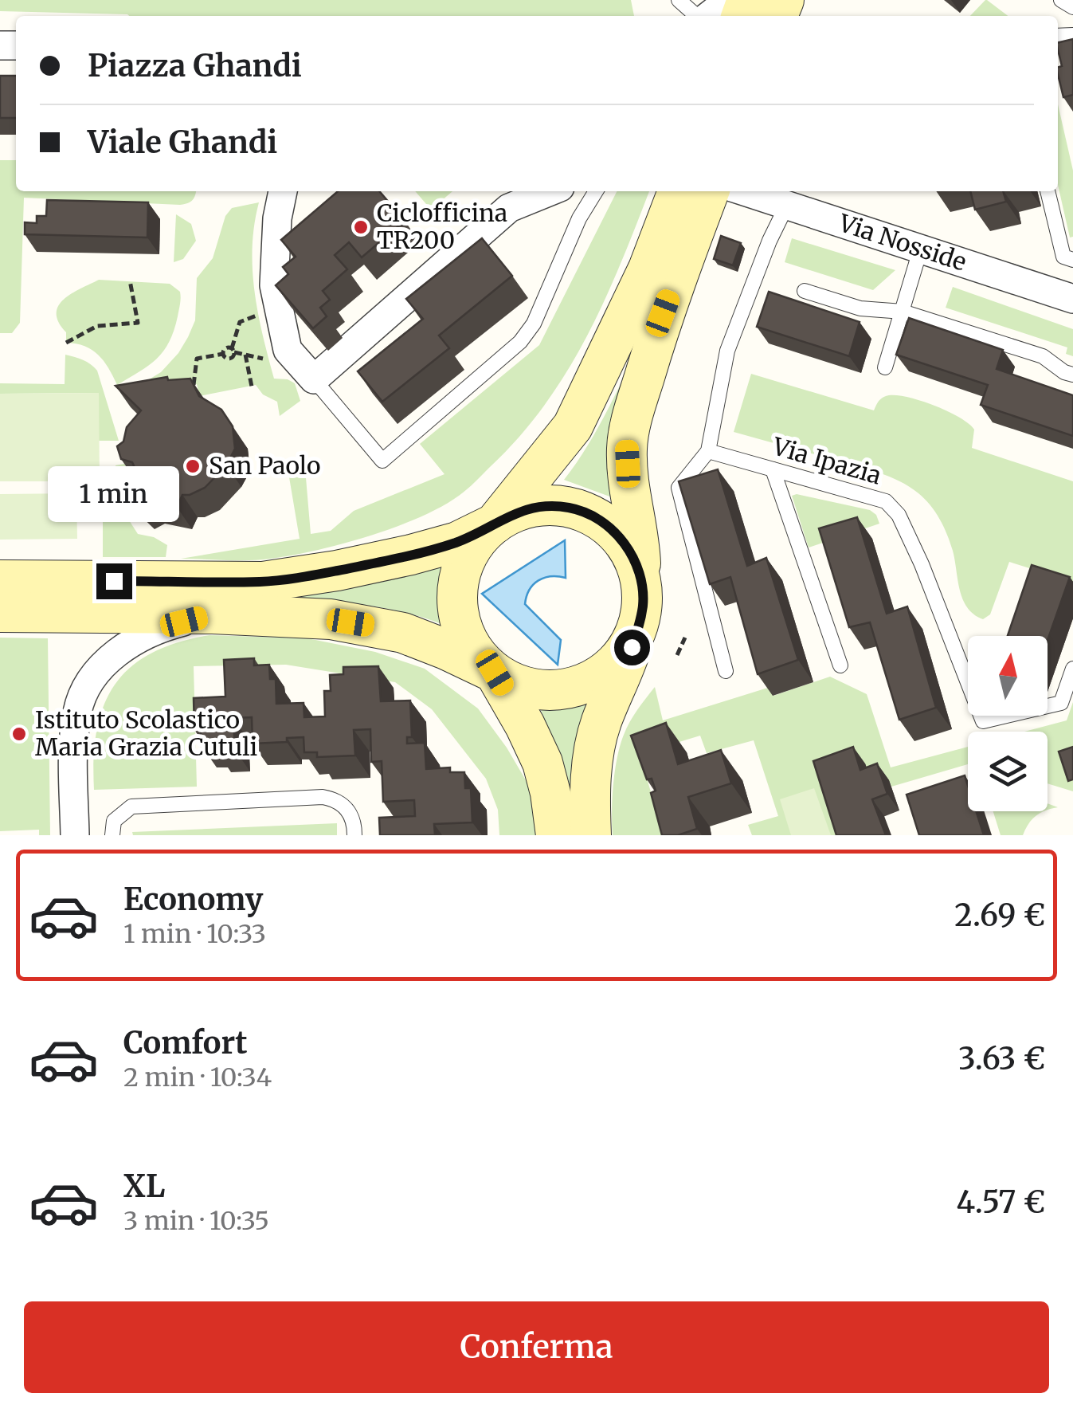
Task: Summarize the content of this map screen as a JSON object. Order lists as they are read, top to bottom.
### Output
{
  "streets": {
    "street": ["Via Nosside"],
    "lane": ["Via Ipazia"]
  },
  "places": ["Ciclofficina TR200", "San Paolo", "Istituto Scolastico Maria Grazia Cutuli"],
  "north": "top",
  "page": {
    "banner": ["Piazza Ghandi", "Viale Ghandi"],
    "bubble": "1 min",
    "list": [
      {
        "name": "Economy",
        "note": "1 min · 10:33",
        "value": "2.69 €"
      },
      {
        "name": "Comfort",
        "note": "2 min · 10:34",
        "value": "3.63 €"
      },
      {
        "name": "XL",
        "note": "3 min · 10:35",
        "value": "4.57 €"
      }
    ],
    "buttons": "Conferma"
  }
}
